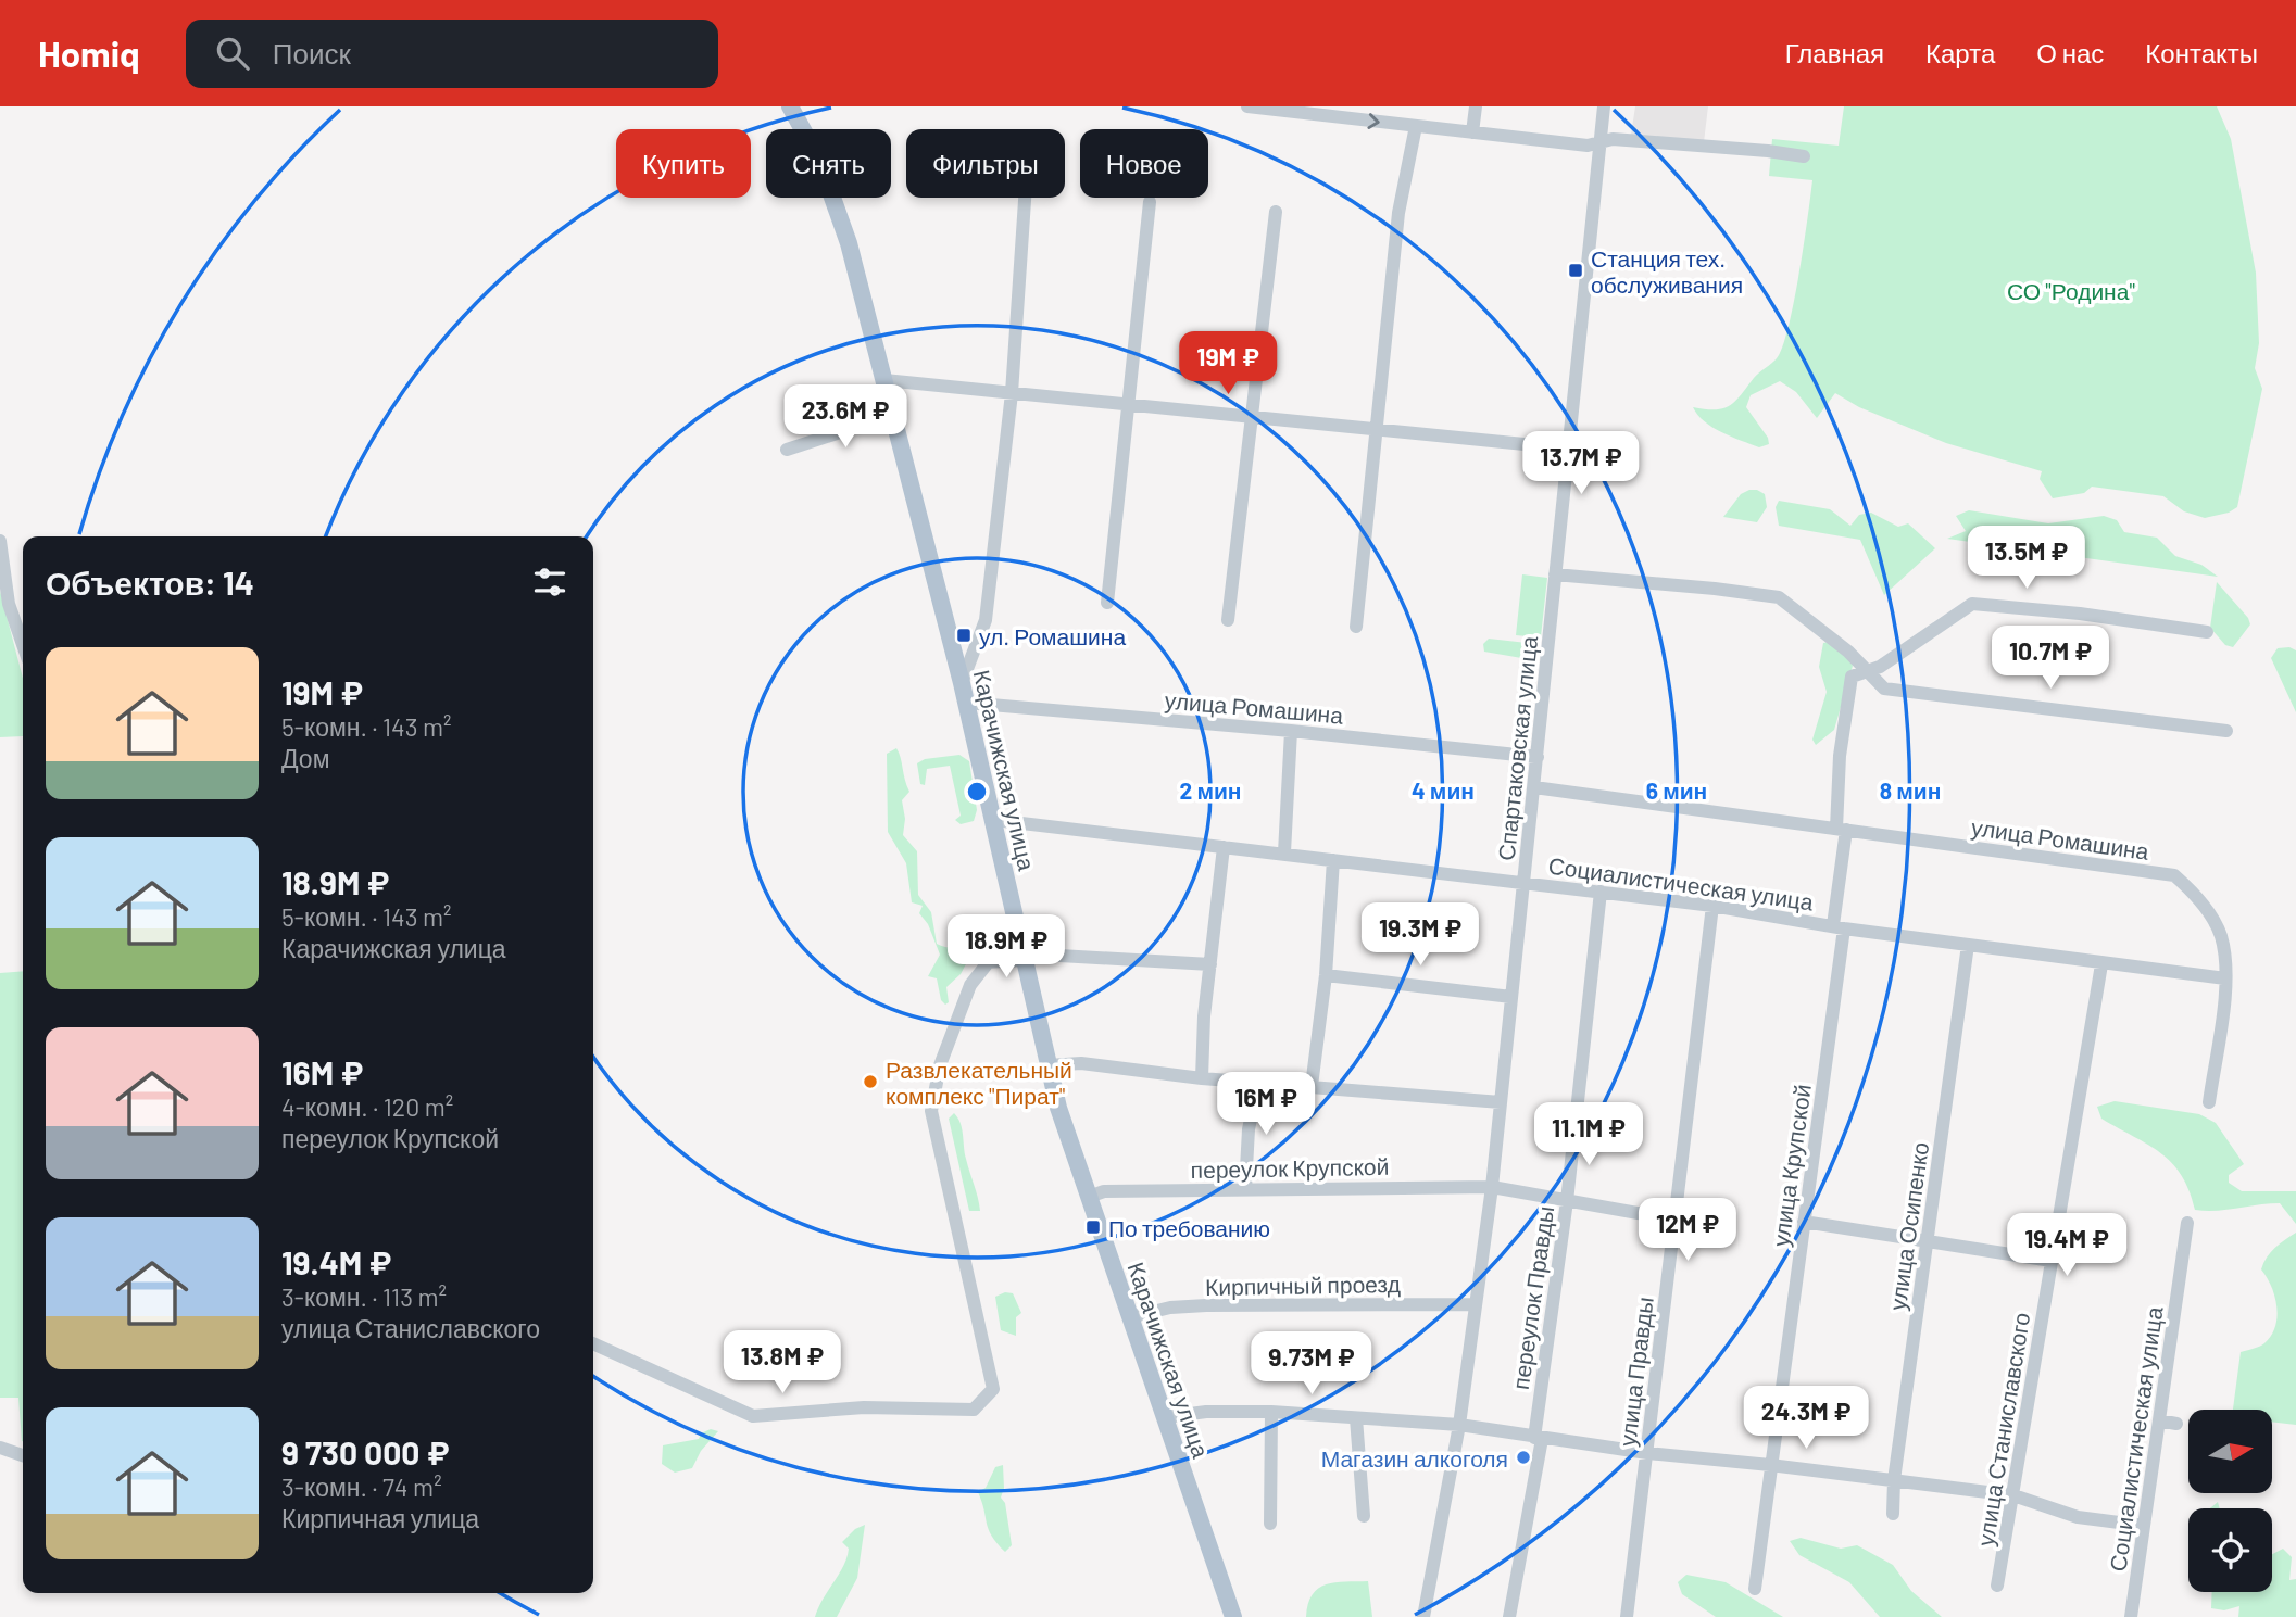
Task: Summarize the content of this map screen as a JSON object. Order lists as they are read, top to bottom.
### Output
{
  "streets": {
    "main road": ["Карачижская улица"],
    "street": [
      "улица Ромашина",
      "Спартаковская улица",
      "Социалистическая улица",
      "улица Крупской",
      "переулок Крупской",
      "улица Осипенко",
      "Кирпичный проезд",
      "переулок Правды",
      "улица Правды",
      "улица Станиславского"
    ]
  },
  "crossings": [
    ["улица Ромашина", "Спартаковская улица"],
    ["улица Ромашина", "Карачижская улица"],
    ["улица Ромашина", "Социалистическая улица"],
    ["улица Ромашина", "улица Крупской"],
    ["Спартаковская улица", "Социалистическая улица"],
    ["Спартаковская улица", "переулок Крупской"],
    ["Спартаковская улица", "Кирпичный проезд"],
    ["Карачижская улица", "Социалистическая улица"],
    ["Карачижская улица", "переулок Крупской"],
    ["Карачижская улица", "Кирпичный проезд"],
    ["Социалистическая улица", "улица Крупской"],
    ["Социалистическая улица", "улица Осипенко"],
    ["Социалистическая улица", "переулок Правды"],
    ["Социалистическая улица", "улица Правды"],
    ["Социалистическая улица", "улица Станиславского"],
    ["переулок Крупской", "переулок Правды"],
    ["переулок Крупской", "улица Правды"]
  ],
  "parks": ["СО \"Родина\""],
  "places": {
    "transit": ["Станция тех. обслуживания", "ул. Ромашина", "По требованию"],
    "other": ["Развлекательный комплекс \"Пират\"", "Магазин алкоголя"]
  },
  "north": "right",
  "page": {
    "header": "Homiq",
    "search": "Поиск",
    "nav": [
      "Главная",
      "Карта",
      "О нас",
      "Контакты"
    ],
    "chip": [
      "Купить",
      "Снять",
      "Фильтры",
      "Новое"
    ],
    "price": [
      "19M ₽",
      "23.6M ₽",
      "13.7M ₽",
      "13.5M ₽",
      "10.7M ₽",
      "19.3M ₽",
      "18.9M ₽",
      "16M ₽",
      "11.1M ₽",
      "12M ₽",
      "19.4M ₽",
      "13.8M ₽",
      "9.73M ₽",
      "24.3M ₽"
    ],
    "heading": "Объектов: 14",
    "list": [
      {
        "name": "19M ₽",
        "note": "5-комн. · 143 m² · Дом"
      },
      {
        "name": "18.9M ₽",
        "note": "5-комн. · 143 m² · Карачижская улица"
      },
      {
        "name": "16M ₽",
        "note": "4-комн. · 120 m² · переулок Крупской"
      },
      {
        "name": "19.4M ₽",
        "note": "3-комн. · 113 m² · улица Станиславского"
      },
      {
        "name": "9 730 000 ₽",
        "note": "3-комн. · 74 m² · Кирпичная улица"
      }
    ]
  },
  "rings": [
    "2 мин",
    "4 мин",
    "6 мин",
    "8 мин"
  ]
}
